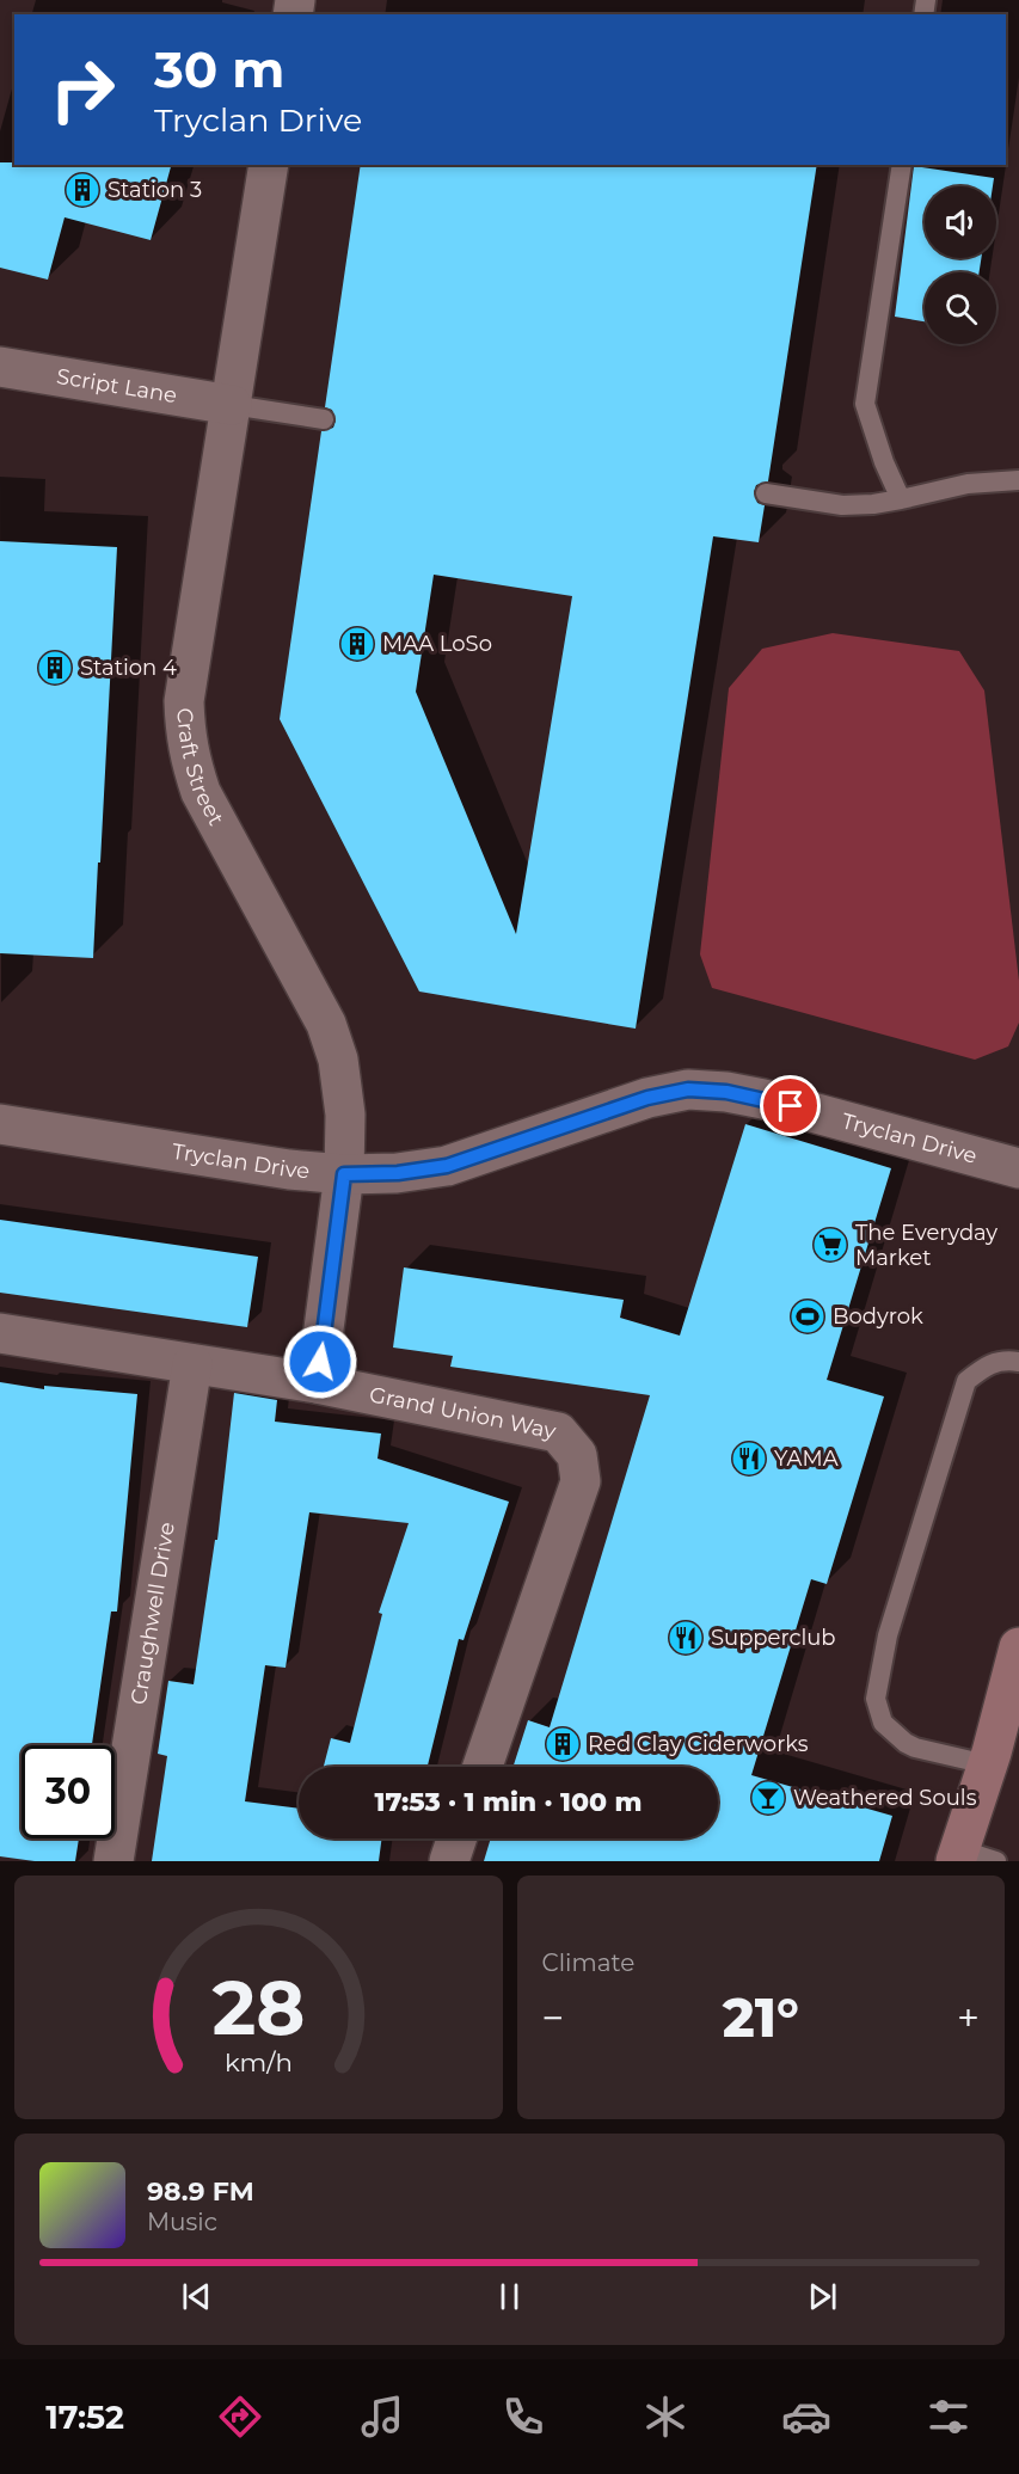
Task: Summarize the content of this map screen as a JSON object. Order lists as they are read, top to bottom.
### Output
{
  "streets": {
    "street": [
      "Script Lane",
      "Craft Street",
      "Tryclan Drive",
      "Grand Union Way",
      "Craughwell Drive"
    ]
  },
  "crossings": [
    ["Script Lane", "Craft Street"],
    ["Craft Street", "Tryclan Drive"],
    ["Craft Street", "Grand Union Way"],
    ["Grand Union Way", "Craughwell Drive"]
  ],
  "places": {
    "building": [
      "Station 3",
      "MAA LoSo",
      "Station 4",
      "Red Clay Ciderworks"
    ],
    "supermarket": ["The Everyday Market"],
    "sports": ["Bodyrok"],
    "restaurant": ["YAMA", "Supperclub"],
    "bar": ["Weathered Souls"]
  },
  "page": {
    "turn": ["30 m", "Tryclan Drive"],
    "limit": "30",
    "trip": "17:53 · 1 min · 100 m",
    "tile": "Climate",
    "heat": ["−", "21°", "+"],
    "song": ["98.9 FM", "Music"],
    "tabs": "17:52",
    "gauge": ["28", "km/h"]
  }
}
